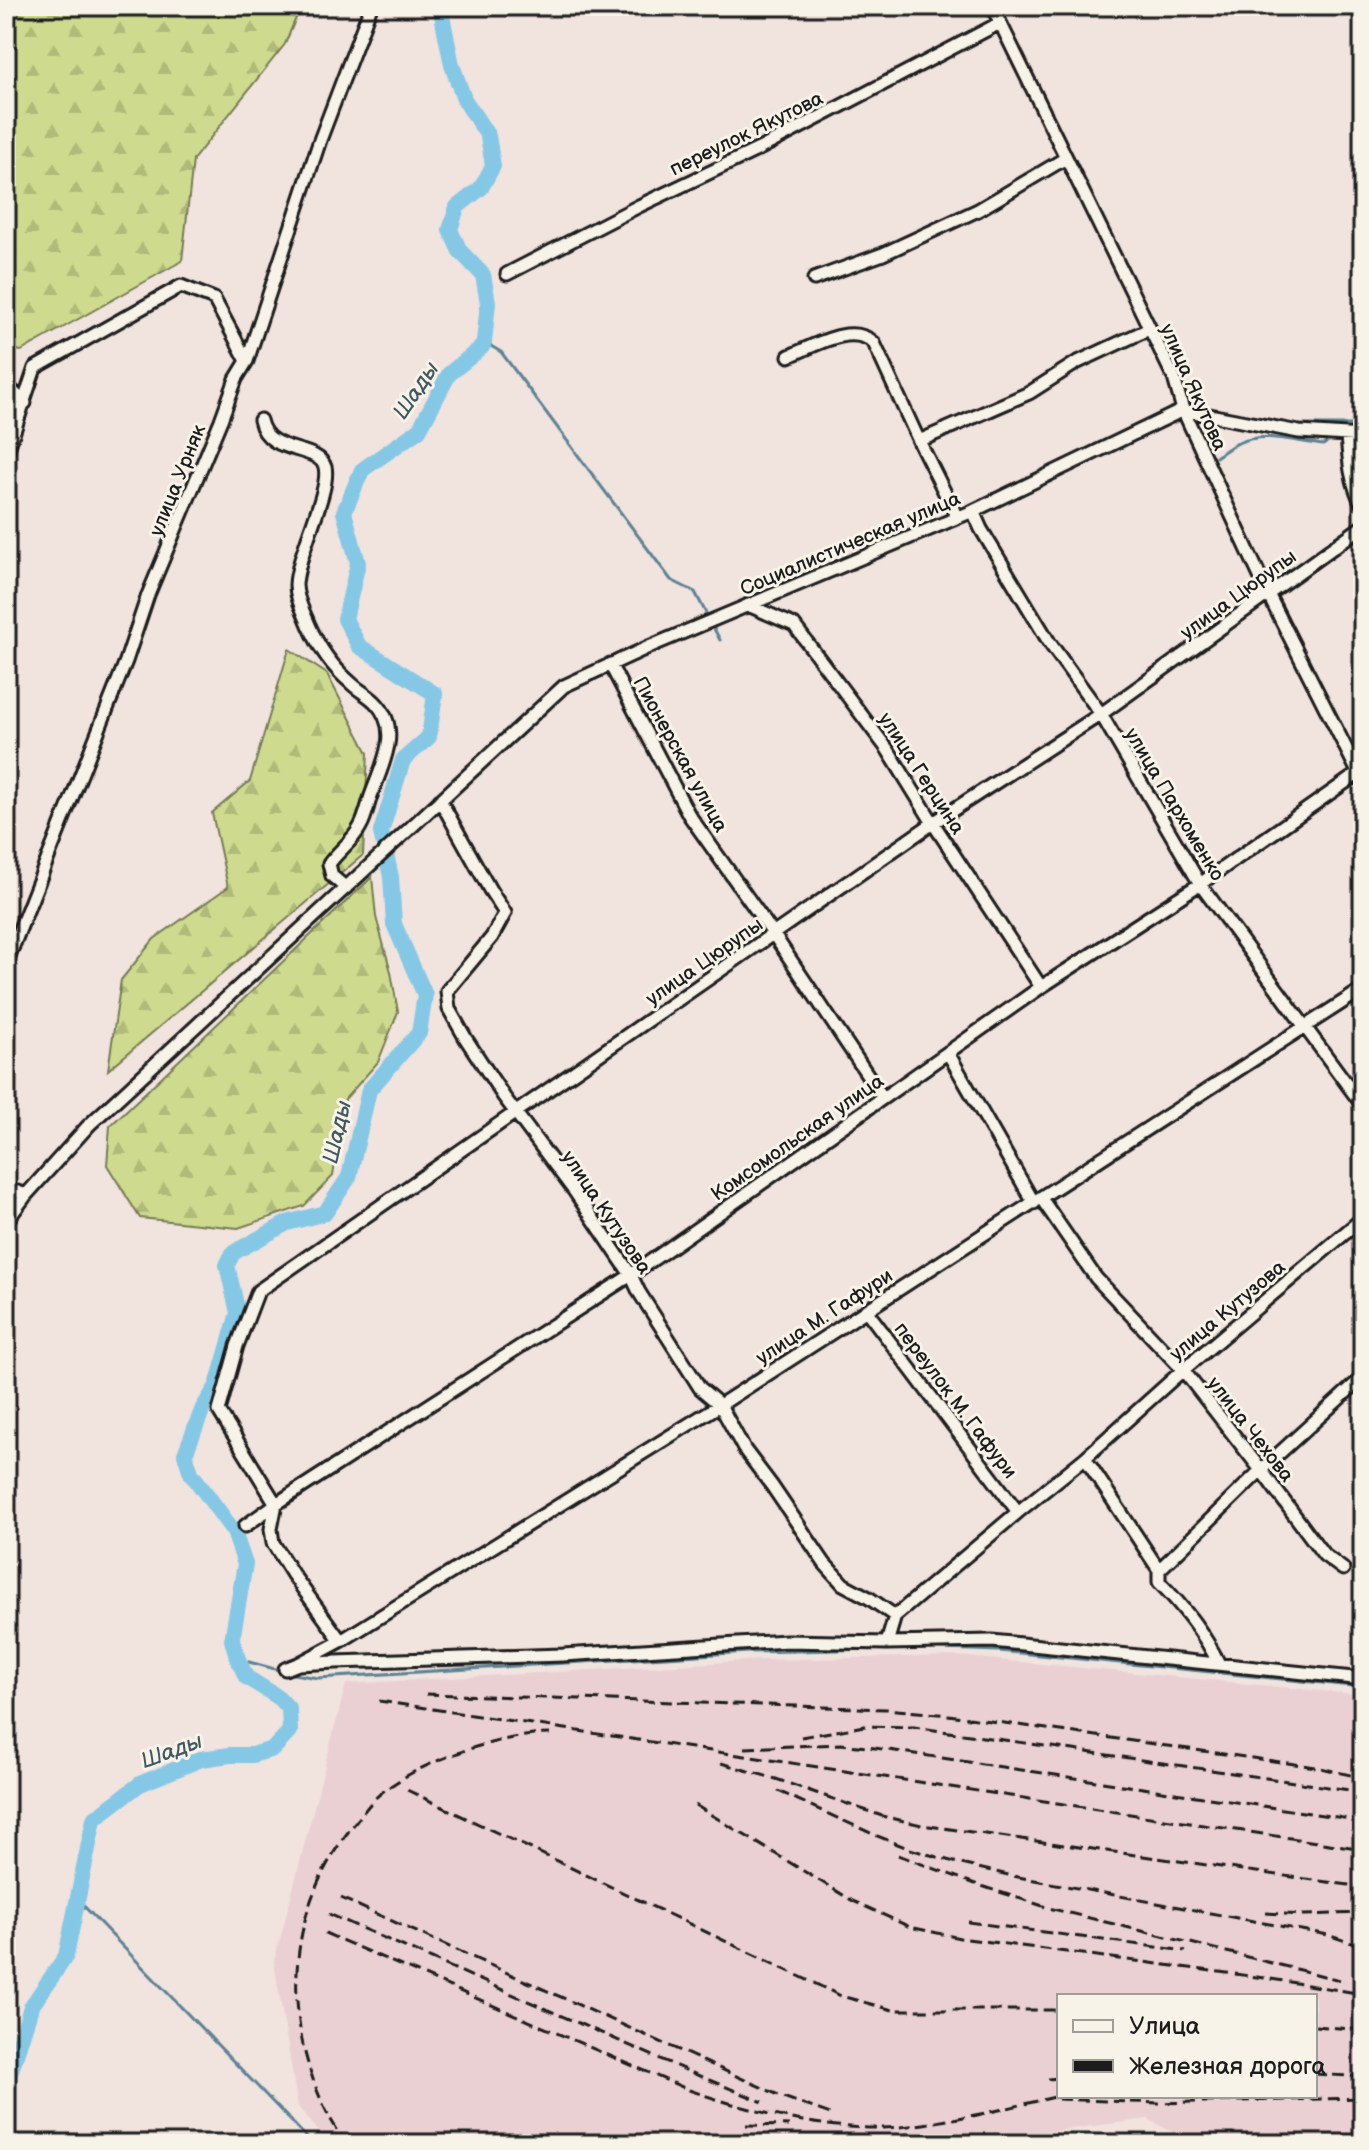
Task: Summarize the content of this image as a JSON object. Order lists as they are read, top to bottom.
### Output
{
  "streets": {
    "street": [
      "переулок Якутова",
      "улица Якутова",
      "улица Урняк",
      "Социалистическая улица",
      "улица Цюрупы",
      "Пионерская улица",
      "улица Герцина",
      "улица Пархоменко",
      "Комсомольская улица",
      "улица Кутузова",
      "улица М. Гафури",
      "переулок М. Гафури",
      "улица Чехова"
    ]
  },
  "crossings": [
    ["переулок Якутова", "улица Якутова"],
    ["улица Якутова", "Социалистическая улица"],
    ["улица Якутова", "улица Цюрупы"],
    ["улица Якутова", "Комсомольская улица"],
    ["Социалистическая улица", "Пионерская улица"],
    ["Социалистическая улица", "улица Герцина"],
    ["Социалистическая улица", "улица Пархоменко"],
    ["Социалистическая улица", "улица Кутузова"],
    ["улица Цюрупы", "Пионерская улица"],
    ["улица Цюрупы", "улица Герцина"],
    ["улица Цюрупы", "улица Пархоменко"],
    ["улица Цюрупы", "Комсомольская улица"],
    ["улица Цюрупы", "улица Кутузова"],
    ["Пионерская улица", "Комсомольская улица"],
    ["улица Герцина", "Комсомольская улица"],
    ["улица Пархоменко", "Комсомольская улица"],
    ["улица Пархоменко", "улица М. Гафури"],
    ["Комсомольская улица", "улица Кутузова"],
    ["Комсомольская улица", "улица Чехова"],
    ["улица Кутузова", "улица М. Гафури"],
    ["улица Кутузова", "переулок М. Гафури"],
    ["улица Кутузова", "улица Чехова"],
    ["улица М. Гафури", "переулок М. Гафури"],
    ["улица М. Гафури", "улица Чехова"]
  ],
  "water": ["Шады"],
  "legend": ["Улица", "Железная дорога"]
}
